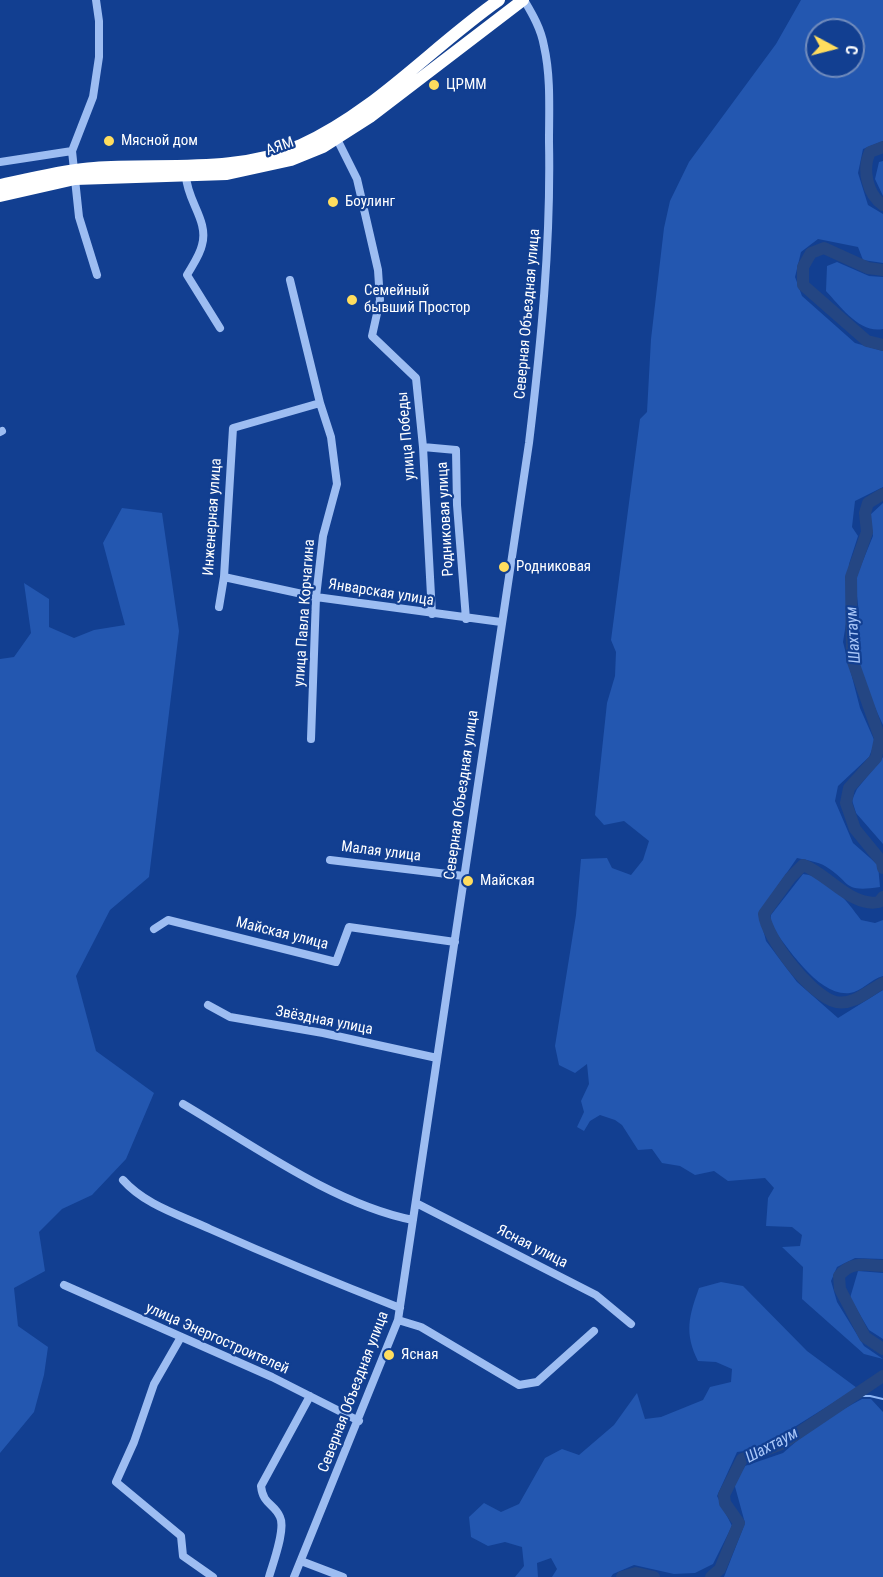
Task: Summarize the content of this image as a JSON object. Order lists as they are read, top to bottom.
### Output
{
  "streets": {
    "highway": ["АЯМ"],
    "street": [
      "Северная Объездная улица",
      "улица Победы",
      "Инженерная улица",
      "Родниковая улица",
      "Январская улица",
      "улица Павла Корчагина",
      "Малая улица",
      "Майская улица",
      "Звёздная улица",
      "Ясная улица",
      "улица Энергостроителей"
    ]
  },
  "crossings": [
    ["АЯМ", "Северная Объездная улица"],
    ["АЯМ", "улица Победы"],
    ["Северная Объездная улица", "Январская улица"],
    ["Северная Объездная улица", "Малая улица"],
    ["Северная Объездная улица", "Майская улица"],
    ["Северная Объездная улица", "Звёздная улица"],
    ["Северная Объездная улица", "Ясная улица"],
    ["Северная Объездная улица", "улица Энергостроителей"],
    ["улица Победы", "Родниковая улица"],
    ["улица Победы", "Январская улица"],
    ["Инженерная улица", "Январская улица"],
    ["Инженерная улица", "улица Павла Корчагина"],
    ["Родниковая улица", "Январская улица"],
    ["Январская улица", "улица Павла Корчагина"]
  ],
  "water": ["Шахтаум"],
  "places": [
    "ЦРММ",
    "Мясной дом",
    "Боулинг",
    "Семейный бывший Простор",
    "Родниковая",
    "Майская",
    "Ясная"
  ],
  "north": "right"
}
